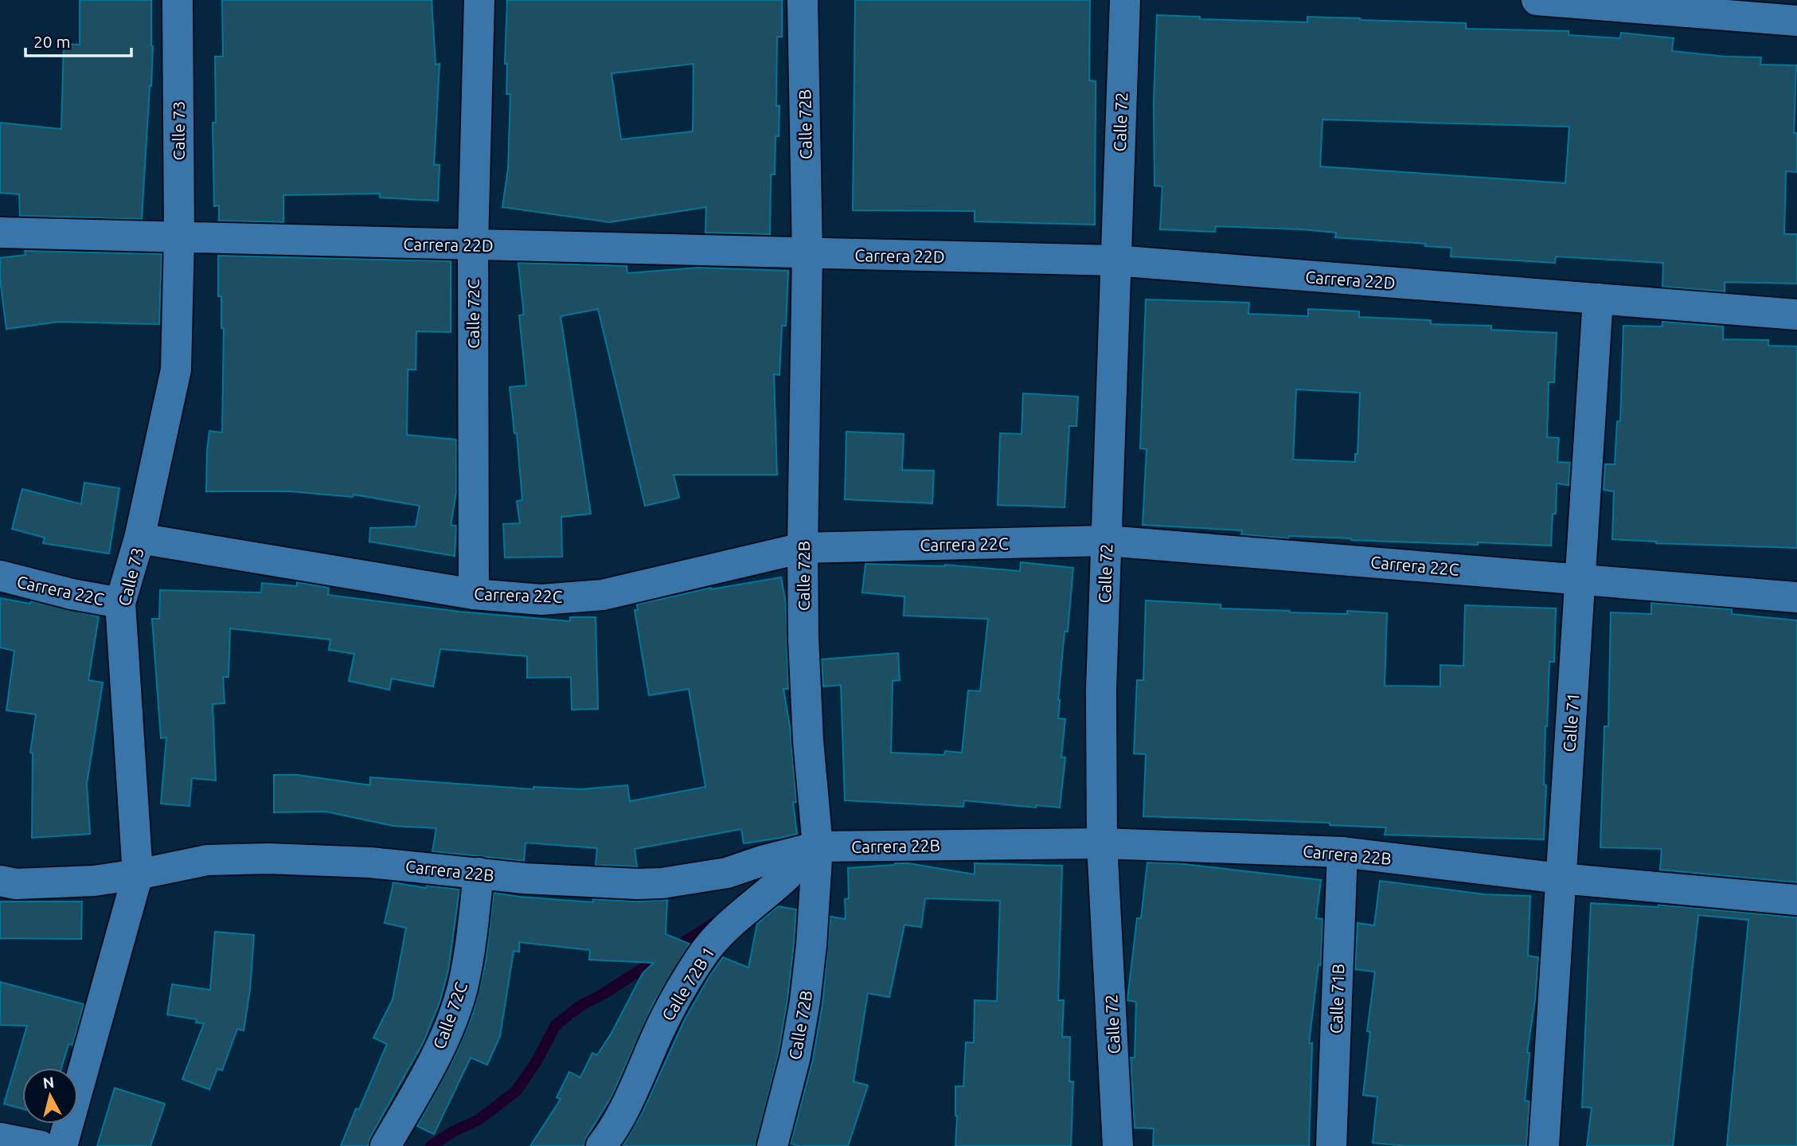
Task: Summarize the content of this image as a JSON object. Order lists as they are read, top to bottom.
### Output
{
  "streets": {
    "street": [
      "Calle 72",
      "Calle 72B",
      "Calle 73",
      "Carrera 22D",
      "Calle 72C",
      "Carrera 22C",
      "Calle 71",
      "Carrera 22B",
      "Calle 72B 1",
      "Calle 71B"
    ]
  },
  "crossings": [
    ["Calle 72", "Carrera 22D"],
    ["Calle 72", "Carrera 22C"],
    ["Calle 72", "Carrera 22B"],
    ["Calle 72B", "Carrera 22D"],
    ["Calle 72B", "Carrera 22C"],
    ["Calle 72B", "Carrera 22B"],
    ["Calle 72B", "Calle 72B 1"],
    ["Calle 73", "Carrera 22D"],
    ["Calle 73", "Carrera 22C"],
    ["Calle 73", "Carrera 22B"],
    ["Carrera 22D", "Calle 72C"],
    ["Carrera 22D", "Calle 71"],
    ["Calle 72C", "Carrera 22C"],
    ["Calle 72C", "Carrera 22B"],
    ["Carrera 22C", "Calle 71"],
    ["Calle 71", "Carrera 22B"],
    ["Carrera 22B", "Calle 72B 1"],
    ["Carrera 22B", "Calle 71B"]
  ],
  "scale_bar": "20 m",
  "north": "top"
}
